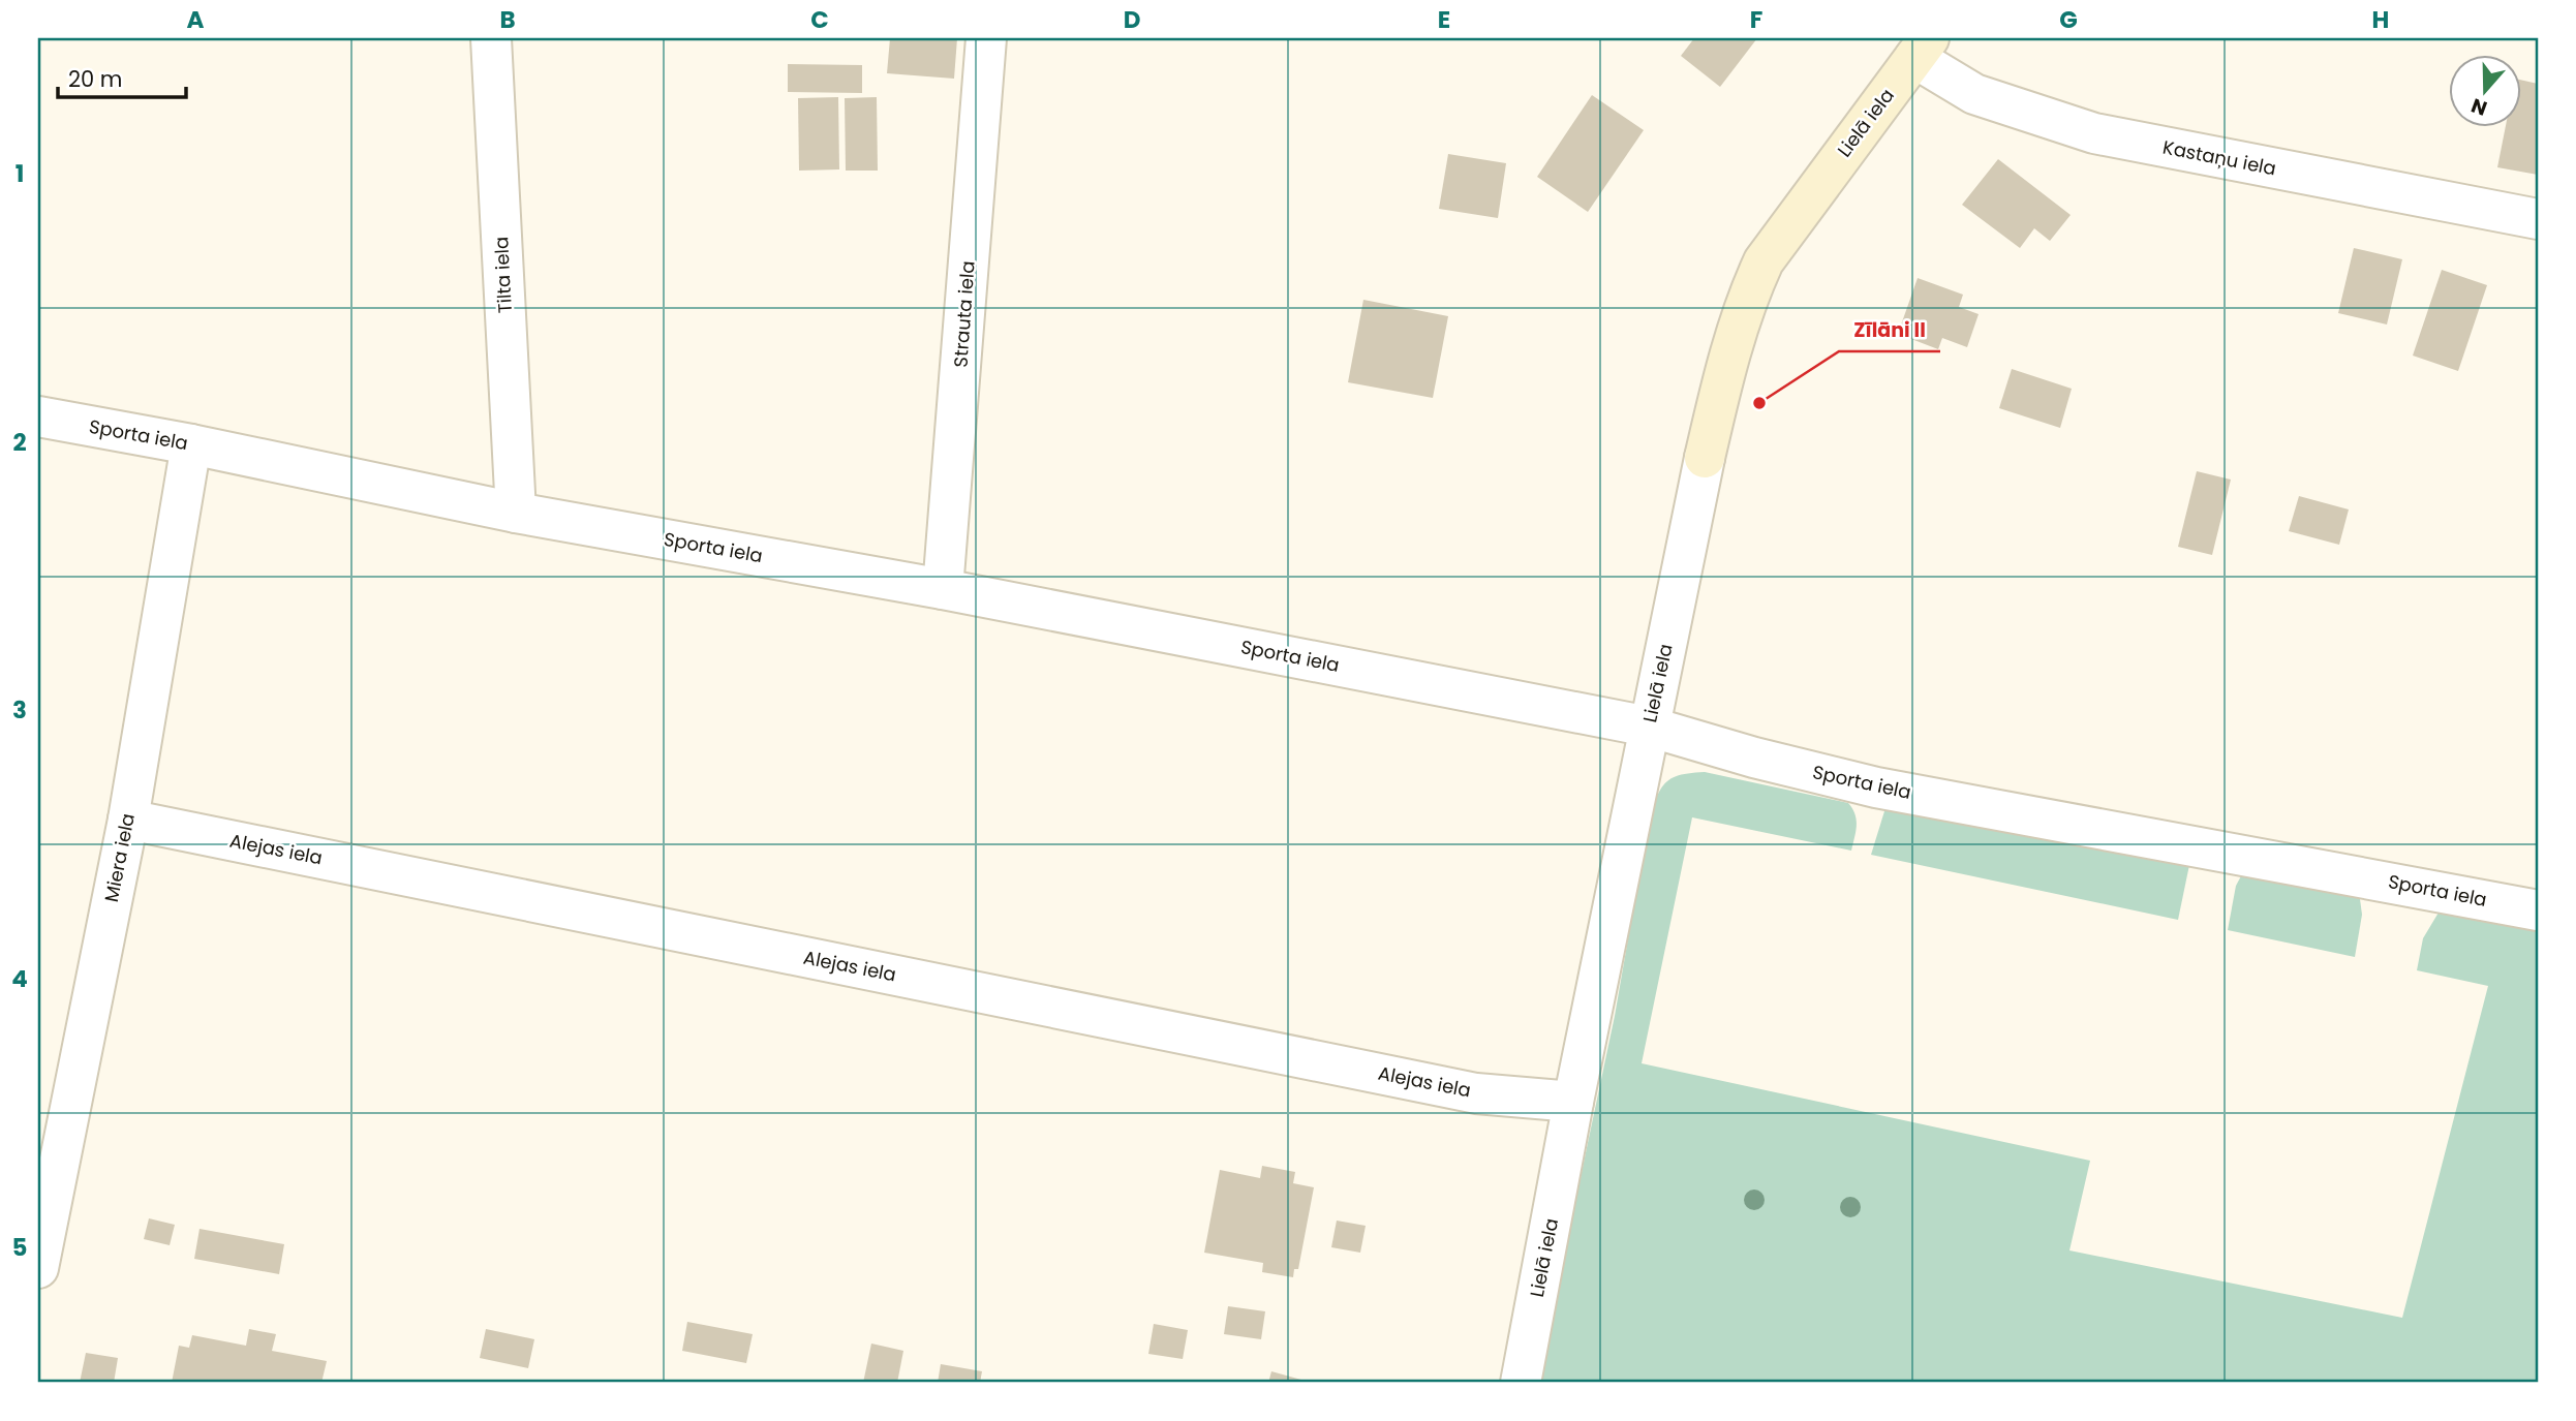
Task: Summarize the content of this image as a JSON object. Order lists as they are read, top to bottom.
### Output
{
  "streets": {
    "street": [
      "Lielā iela",
      "Kastaņu iela",
      "Tilta iela",
      "Strauta iela",
      "Sporta iela",
      "Alejas iela",
      "Miera iela"
    ]
  },
  "crossings": [
    ["Lielā iela", "Kastaņu iela"],
    ["Lielā iela", "Sporta iela"],
    ["Lielā iela", "Alejas iela"],
    ["Tilta iela", "Sporta iela"],
    ["Strauta iela", "Sporta iela"],
    ["Sporta iela", "Miera iela"],
    ["Alejas iela", "Miera iela"]
  ],
  "places": ["Zīlāni II"],
  "scale_bar": "20 m",
  "north": "bottom",
  "grid": {
    "columns": [
      "A",
      "B",
      "C",
      "D",
      "E",
      "F",
      "G",
      "H"
    ],
    "rows": [
      "1",
      "2",
      "3",
      "4",
      "5"
    ]
  }
}
